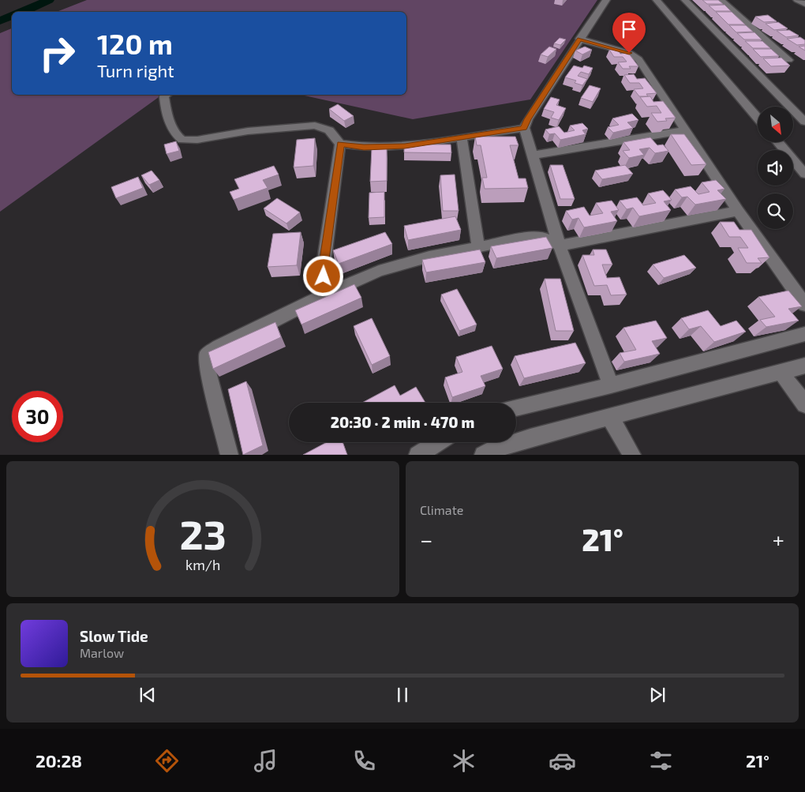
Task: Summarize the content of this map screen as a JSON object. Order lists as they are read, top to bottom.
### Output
{
  "north": "bottom right",
  "page": {
    "turn": ["120 m", "Turn right"],
    "limit": "30",
    "trip": "20:30 · 2 min · 470 m",
    "tile": "Climate",
    "heat": ["−", "21°", "+"],
    "song": ["Slow Tide", "Marlow"],
    "tabs": ["20:28", "21°"],
    "gauge": ["23", "km/h"]
  }
}
